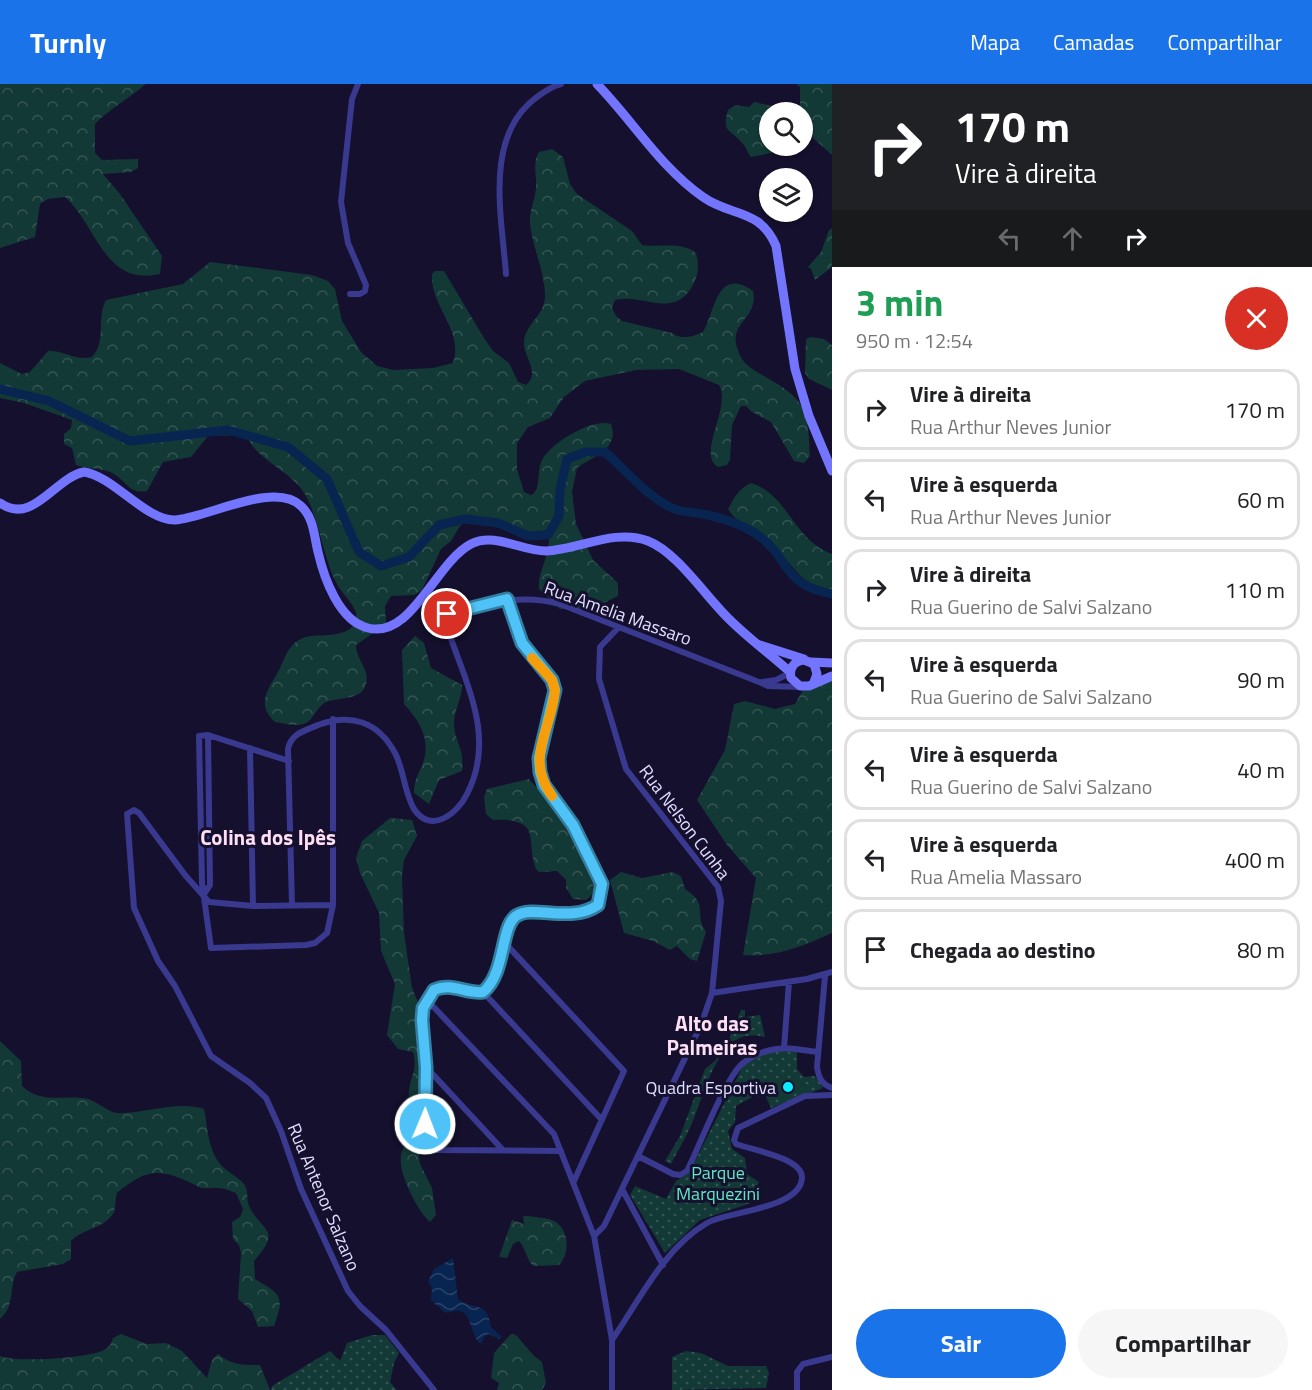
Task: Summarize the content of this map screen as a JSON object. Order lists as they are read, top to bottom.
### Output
{
  "streets": {
    "street": ["Rua Amelia Massaro", "Rua Nelson Cunha", "Rua Antenor Salzano"]
  },
  "crossings": [
    ["Rua Amelia Massaro", "Rua Nelson Cunha"]
  ],
  "districts": ["Colina dos Ipês", "Alto das Palmeiras"],
  "parks": ["Parque Marquezini"],
  "places": ["Quadra Esportiva"],
  "page": {
    "header": "Turnly",
    "nav": ["Mapa", "Camadas", "Compartilhar"],
    "turn": ["170 m", "Vire à direita"],
    "heading": ["3 min", "950 m · 12:54"],
    "list": [
      {
        "name": "Vire à direita",
        "note": "Rua Arthur Neves Junior",
        "value": "170 m"
      },
      {
        "name": "Vire à esquerda",
        "note": "Rua Arthur Neves Junior",
        "value": "60 m"
      },
      {
        "name": "Vire à direita",
        "note": "Rua Guerino de Salvi Salzano",
        "value": "110 m"
      },
      {
        "name": "Vire à esquerda",
        "note": "Rua Guerino de Salvi Salzano",
        "value": "90 m"
      },
      {
        "name": "Vire à esquerda",
        "note": "Rua Guerino de Salvi Salzano",
        "value": "40 m"
      },
      {
        "name": "Vire à esquerda",
        "note": "Rua Amelia Massaro",
        "value": "400 m"
      },
      {
        "name": "Chegada ao destino",
        "value": "80 m"
      }
    ],
    "buttons": ["Sair", "Compartilhar"]
  }
}
